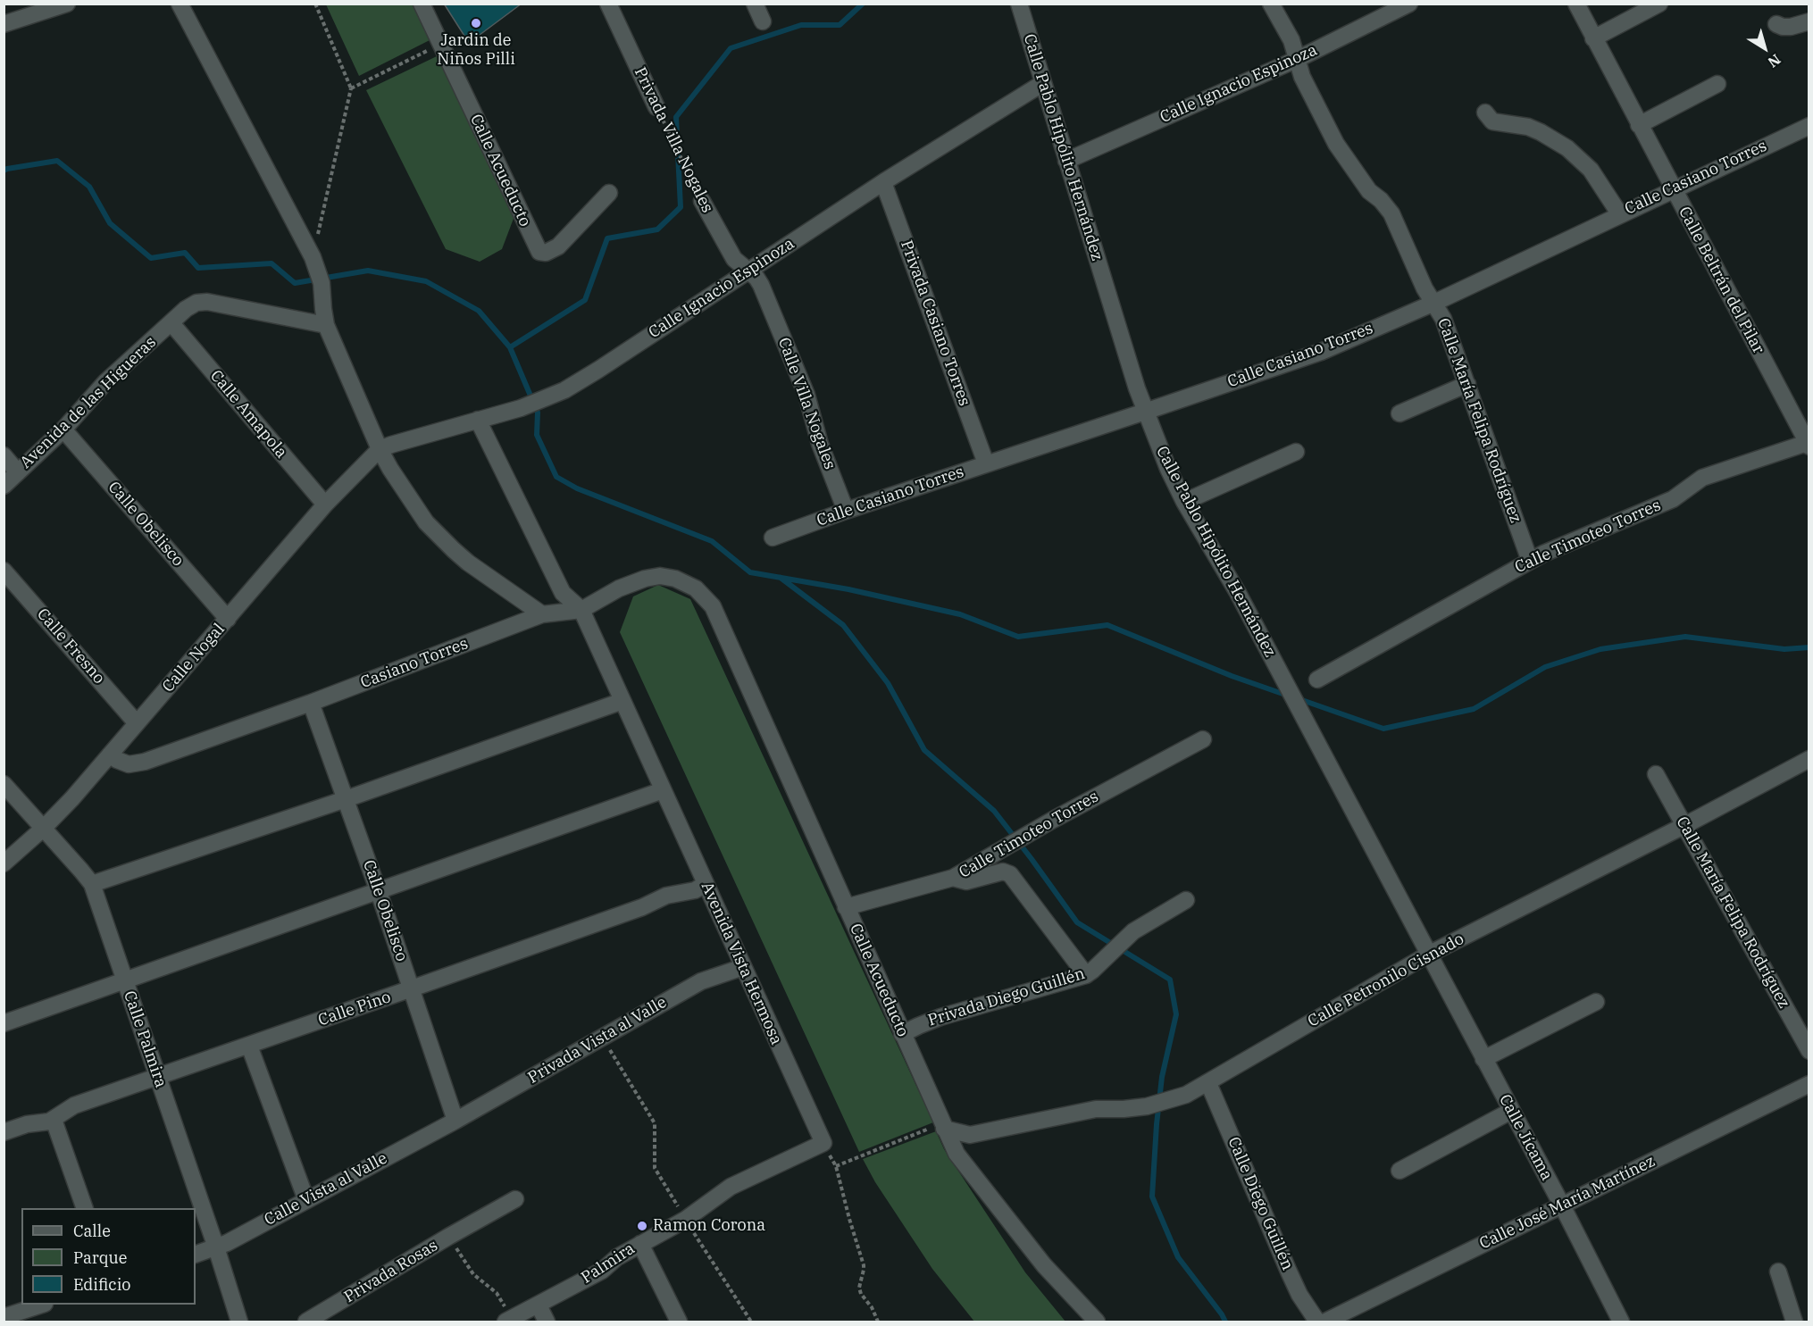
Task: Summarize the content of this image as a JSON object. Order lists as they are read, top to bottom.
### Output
{
  "streets": {
    "street": [
      "Calle Ignacio Espinoza",
      "Privada Villa Nogales",
      "Calle Pablo Hipólito Hernández",
      "Calle Acueducto",
      "Calle Casiano Torres",
      "Calle Beltrán del Pilar",
      "Privada Casiano Torres",
      "Avenida de las Higueras",
      "Calle Villa Nogales",
      "Calle Amapola",
      "Calle María Felipa Rodríguez",
      "Calle Obelisco",
      "Calle Timoteo Torres",
      "Calle Fresno",
      "Calle Nogal",
      "Casiano Torres",
      "Avenida Vista Hermosa",
      "Calle Petronilo Cisnado",
      "Privada Diego Guillén",
      "Calle Pino",
      "Calle Palmira",
      "Privada Vista al Valle",
      "Calle Jícama",
      "Calle Vista al Valle",
      "Calle José María Martínez",
      "Calle Diego Guillén",
      "Palmira",
      "Privada Rosas"
    ]
  },
  "crossings": [
    ["Calle Ignacio Espinoza", "Privada Villa Nogales"],
    ["Calle Ignacio Espinoza", "Calle Pablo Hipólito Hernández"],
    ["Calle Ignacio Espinoza", "Privada Casiano Torres"],
    ["Calle Ignacio Espinoza", "Calle Villa Nogales"],
    ["Calle Ignacio Espinoza", "Calle María Felipa Rodríguez"],
    ["Calle Ignacio Espinoza", "Calle Nogal"],
    ["Privada Villa Nogales", "Calle Villa Nogales"],
    ["Calle Pablo Hipólito Hernández", "Calle Casiano Torres"],
    ["Calle Pablo Hipólito Hernández", "Calle Petronilo Cisnado"],
    ["Calle Pablo Hipólito Hernández", "Calle Jícama"],
    ["Calle Acueducto", "Calle Timoteo Torres"],
    ["Calle Acueducto", "Casiano Torres"],
    ["Calle Acueducto", "Calle Petronilo Cisnado"],
    ["Calle Acueducto", "Privada Diego Guillén"],
    ["Calle Casiano Torres", "Calle Beltrán del Pilar"],
    ["Calle Casiano Torres", "Privada Casiano Torres"],
    ["Calle Casiano Torres", "Calle Villa Nogales"],
    ["Calle Casiano Torres", "Calle María Felipa Rodríguez"],
    ["Calle Beltrán del Pilar", "Calle Timoteo Torres"],
    ["Avenida de las Higueras", "Calle Amapola"],
    ["Avenida de las Higueras", "Calle Obelisco"],
    ["Calle Amapola", "Calle Nogal"],
    ["Calle María Felipa Rodríguez", "Calle Timoteo Torres"],
    ["Calle María Felipa Rodríguez", "Calle Petronilo Cisnado"],
    ["Calle Obelisco", "Calle Nogal"],
    ["Calle Obelisco", "Casiano Torres"],
    ["Calle Obelisco", "Calle Pino"],
    ["Calle Obelisco", "Privada Vista al Valle"],
    ["Calle Obelisco", "Calle Vista al Valle"],
    ["Calle Fresno", "Calle Nogal"],
    ["Calle Nogal", "Casiano Torres"],
    ["Calle Nogal", "Calle Palmira"],
    ["Casiano Torres", "Avenida Vista Hermosa"],
    ["Avenida Vista Hermosa", "Calle Pino"],
    ["Avenida Vista Hermosa", "Privada Vista al Valle"],
    ["Avenida Vista Hermosa", "Palmira"],
    ["Calle Petronilo Cisnado", "Calle Jícama"],
    ["Calle Petronilo Cisnado", "Calle Diego Guillén"],
    ["Calle Pino", "Calle Palmira"],
    ["Calle Palmira", "Calle Vista al Valle"],
    ["Privada Vista al Valle", "Calle Vista al Valle"],
    ["Calle Jícama", "Calle José María Martínez"],
    ["Palmira", "Privada Rosas"]
  ],
  "places": ["Jardin de Niños Pilli", "Ramon Corona"],
  "legend": ["Calle", "Parque", "Edificio"],
  "north": "bottom right"
}
